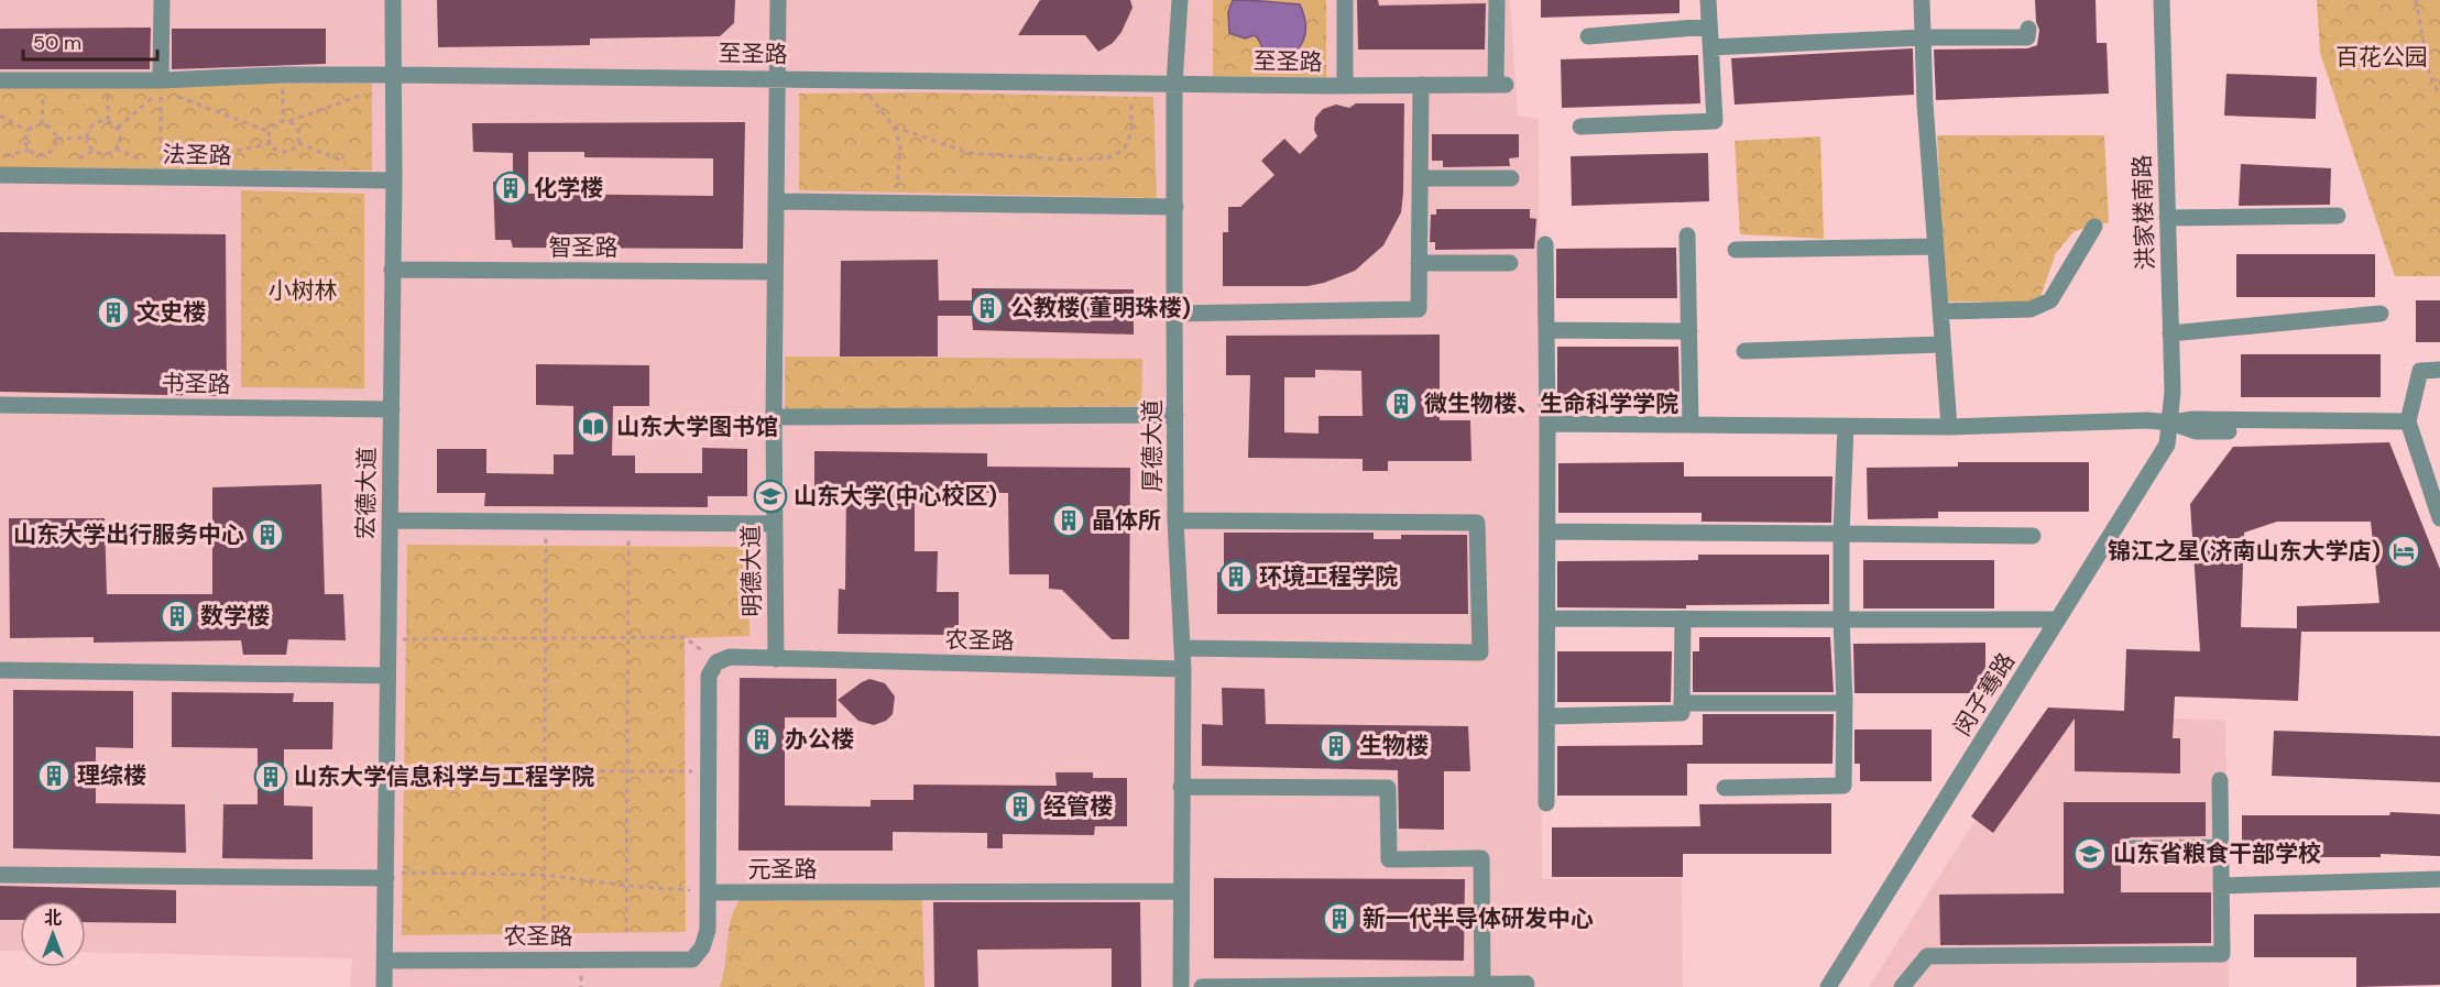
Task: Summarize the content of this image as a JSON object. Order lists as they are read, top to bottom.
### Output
{
  "streets": {
    "street": [
      "至圣路",
      "法圣路",
      "洪家楼南路",
      "智圣路",
      "书圣路",
      "厚德大道",
      "宏德大道",
      "明德大道",
      "农圣路",
      "闵子骞路",
      "元圣路"
    ]
  },
  "crossings": [
    ["至圣路", "厚德大道"],
    ["至圣路", "宏德大道"],
    ["至圣路", "明德大道"],
    ["法圣路", "宏德大道"],
    ["洪家楼南路", "闵子骞路"],
    ["智圣路", "宏德大道"],
    ["智圣路", "明德大道"],
    ["书圣路", "宏德大道"],
    ["厚德大道", "农圣路"],
    ["厚德大道", "元圣路"],
    ["宏德大道", "农圣路"],
    ["明德大道", "农圣路"],
    ["农圣路", "元圣路"]
  ],
  "parks": ["百花公园", "小树林"],
  "places": {
    "building": [
      "化学楼",
      "公教楼(董明珠楼)",
      "文史楼",
      "微生物楼、生命科学学院",
      "晶体所",
      "山东大学出行服务中心",
      "环境工程学院",
      "数学楼",
      "办公楼",
      "生物楼",
      "理综楼",
      "山东大学信息科学与工程学院",
      "经管楼",
      "新一代半导体研发中心"
    ],
    "library": ["山东大学图书馆"],
    "school or university": ["山东大学(中心校区)", "山东省粮食干部学校"],
    "hotel": ["锦江之星(济南山东大学店)"]
  },
  "scale_bar": "50 m",
  "north": "top"
}
